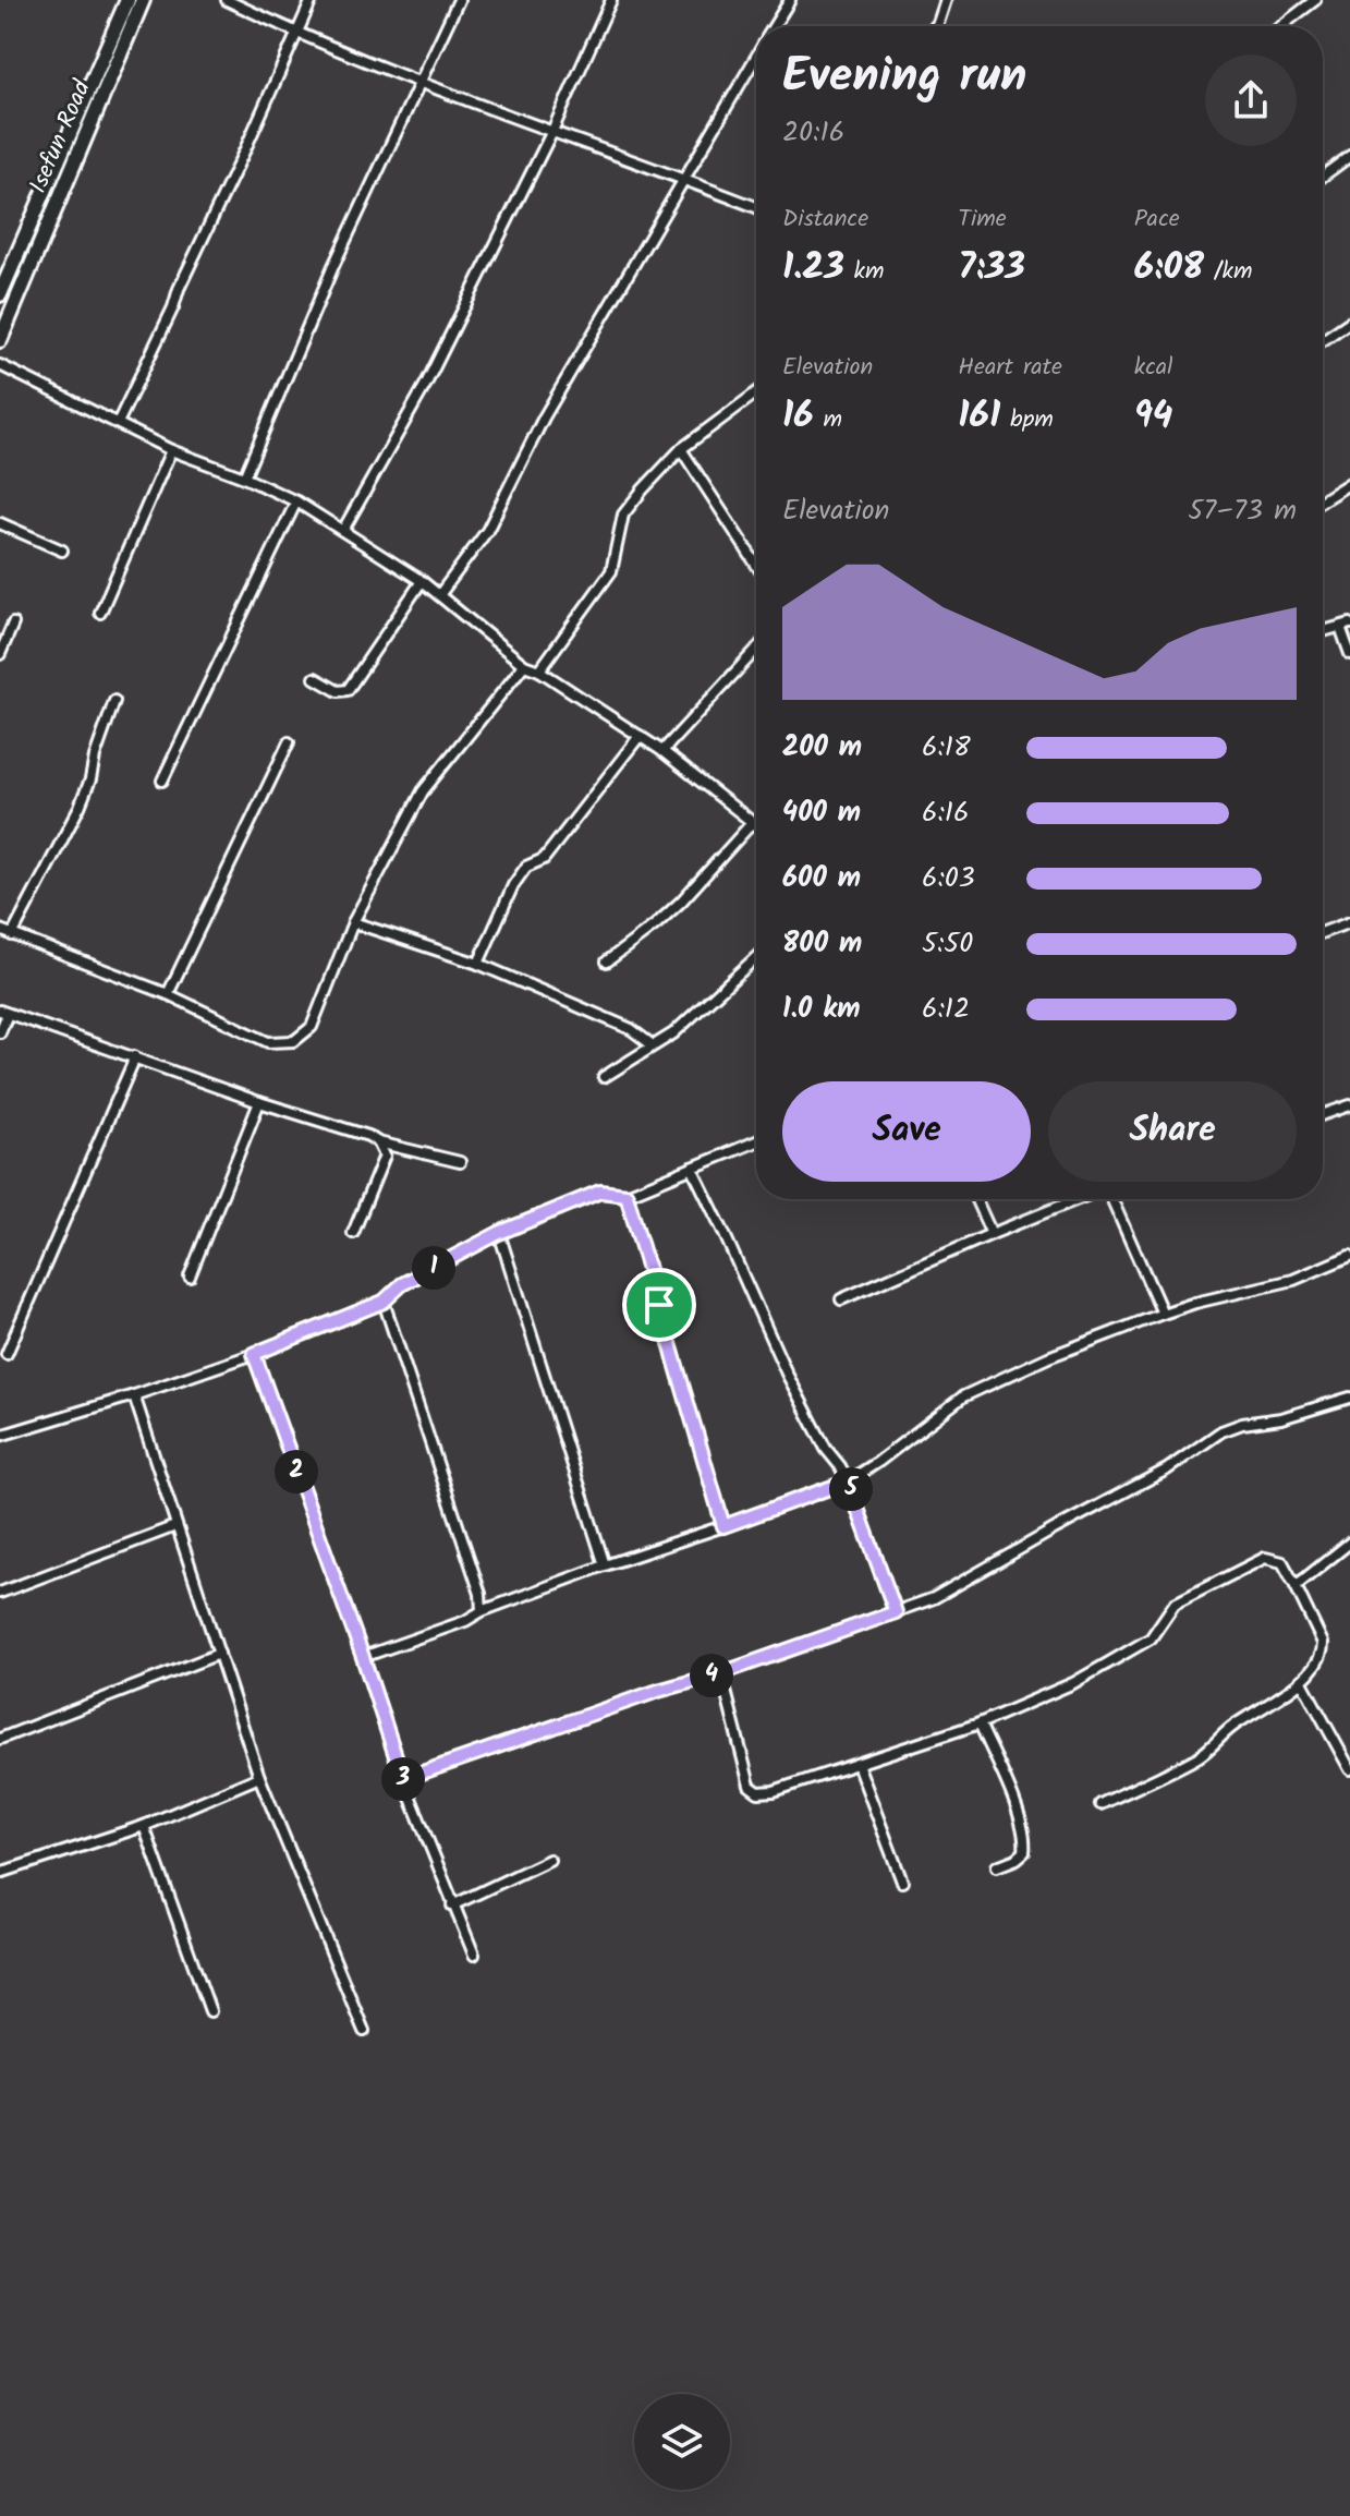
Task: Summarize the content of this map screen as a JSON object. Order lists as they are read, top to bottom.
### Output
{
  "streets": {
    "street": ["Isefun Road"]
  },
  "page": {
    "heading": ["Evening run", "20:16"],
    "stats": [
      ["Distance", "1.23 km"],
      ["Time", "7:33"],
      ["Pace", "6:08 /km"],
      ["Elevation", "16 m"],
      ["Heart rate", "161 bpm"],
      ["kcal", "94"]
    ],
    "chart": ["Elevation", "57–73 m"],
    "list": [
      {
        "name": "200 m",
        "note": "6:18"
      },
      {
        "name": "400 m",
        "note": "6:16"
      },
      {
        "name": "600 m",
        "note": "6:03"
      },
      {
        "name": "800 m",
        "note": "5:50"
      },
      {
        "name": "1.0 km",
        "note": "6:12"
      }
    ],
    "buttons": ["Save", "Share"],
    "pins": [
      "1",
      "2",
      "5",
      "4",
      "3"
    ]
  }
}
